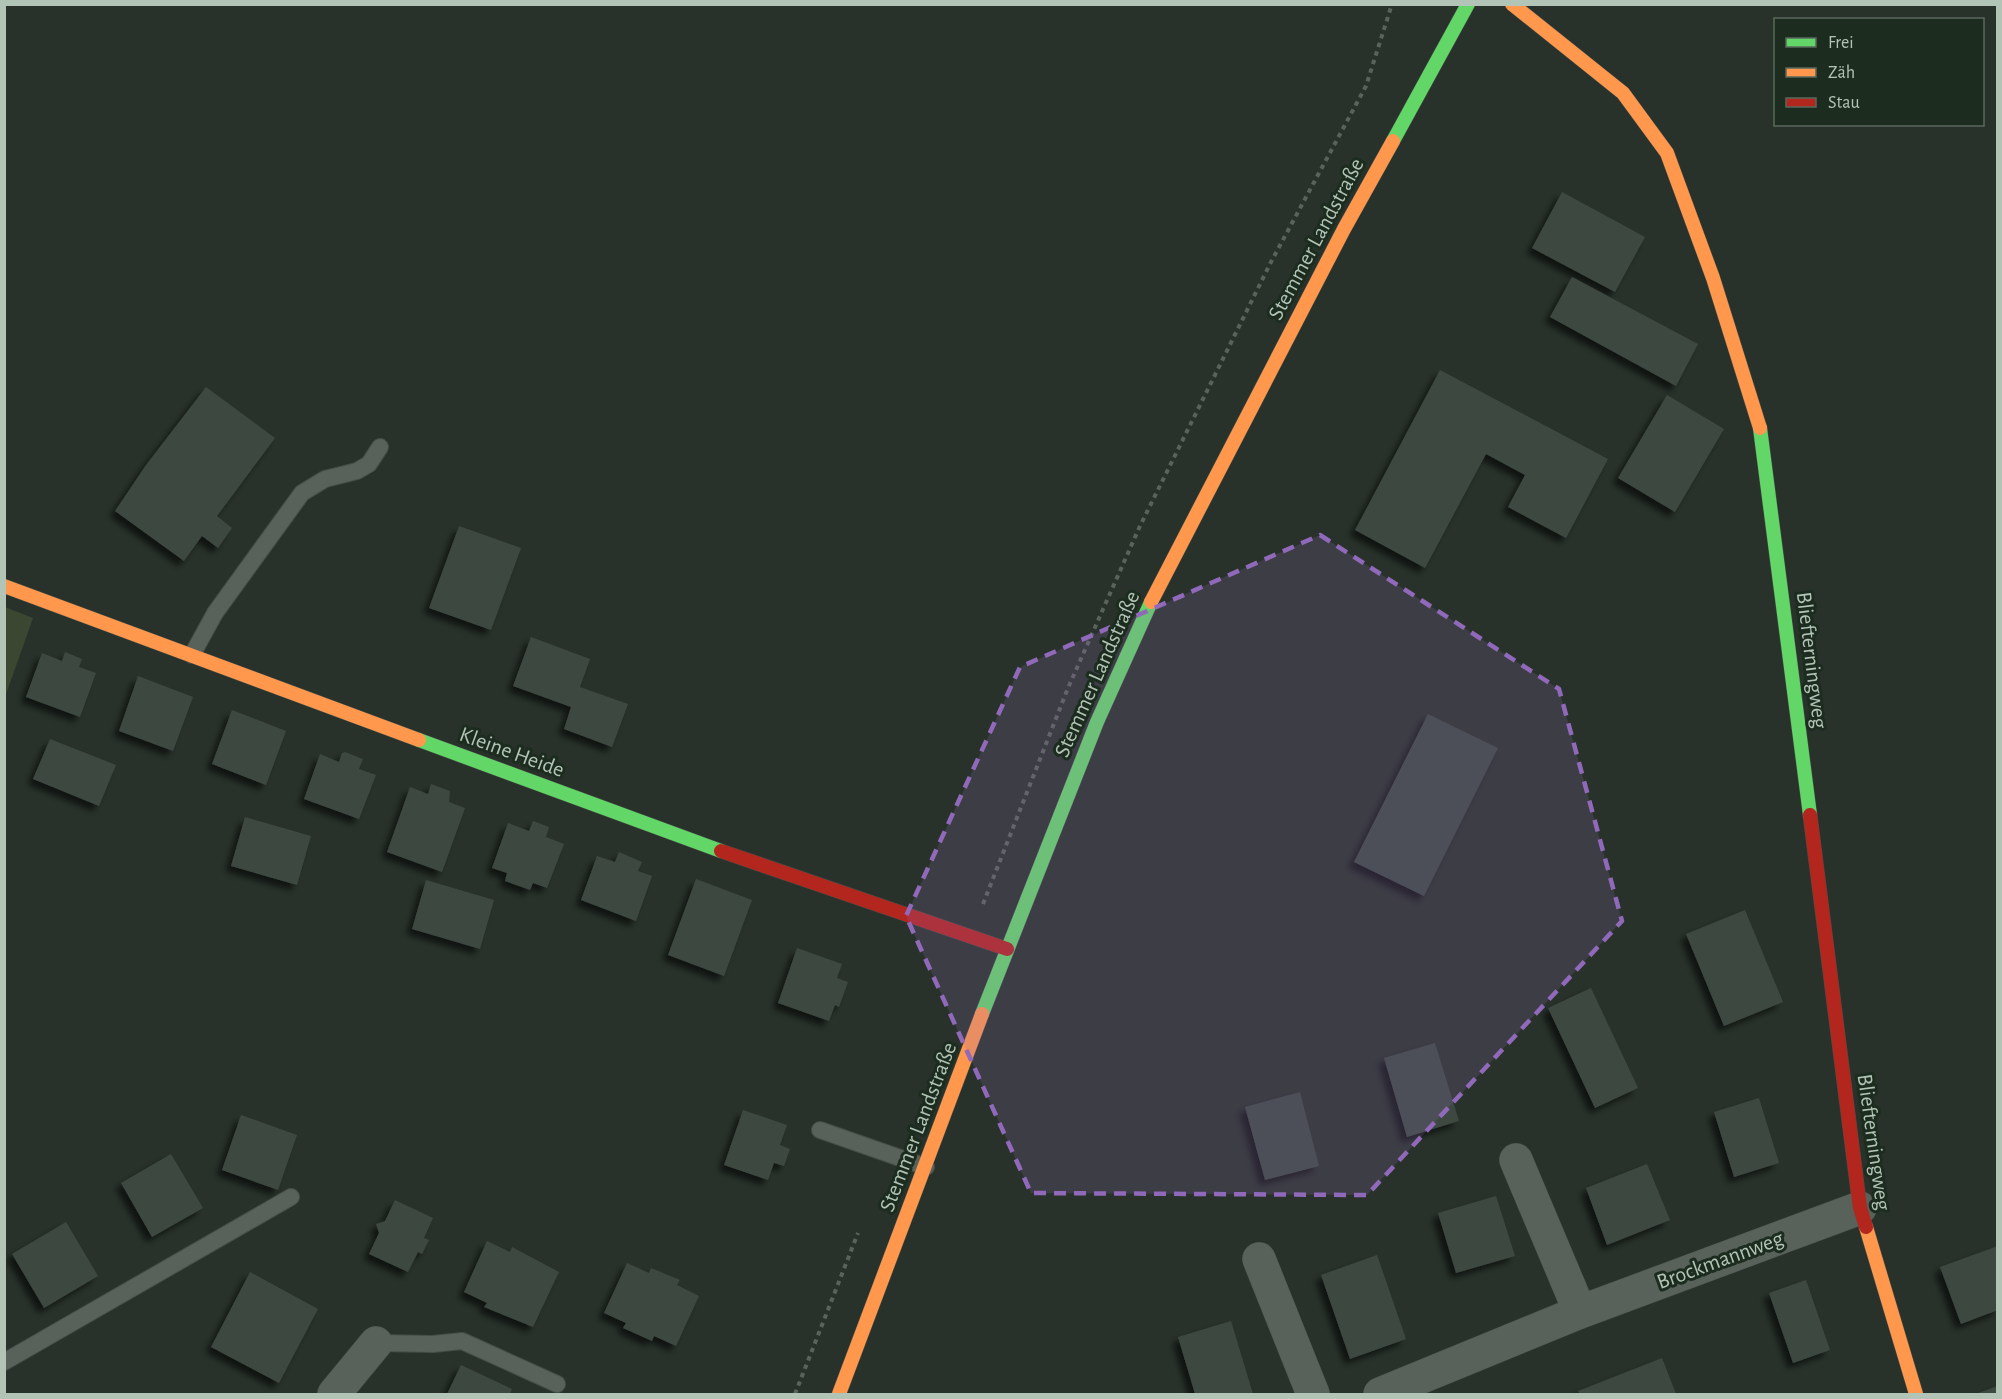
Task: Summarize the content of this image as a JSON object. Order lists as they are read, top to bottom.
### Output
{
  "streets": {
    "street": [
      "Stemmer Landstraße",
      "Bliefterningweg",
      "Kleine Heide",
      "Brockmannweg"
    ]
  },
  "crossings": [
    ["Stemmer Landstraße", "Kleine Heide"],
    ["Bliefterningweg", "Brockmannweg"]
  ],
  "legend": ["Frei", "Zäh", "Stau"]
}
